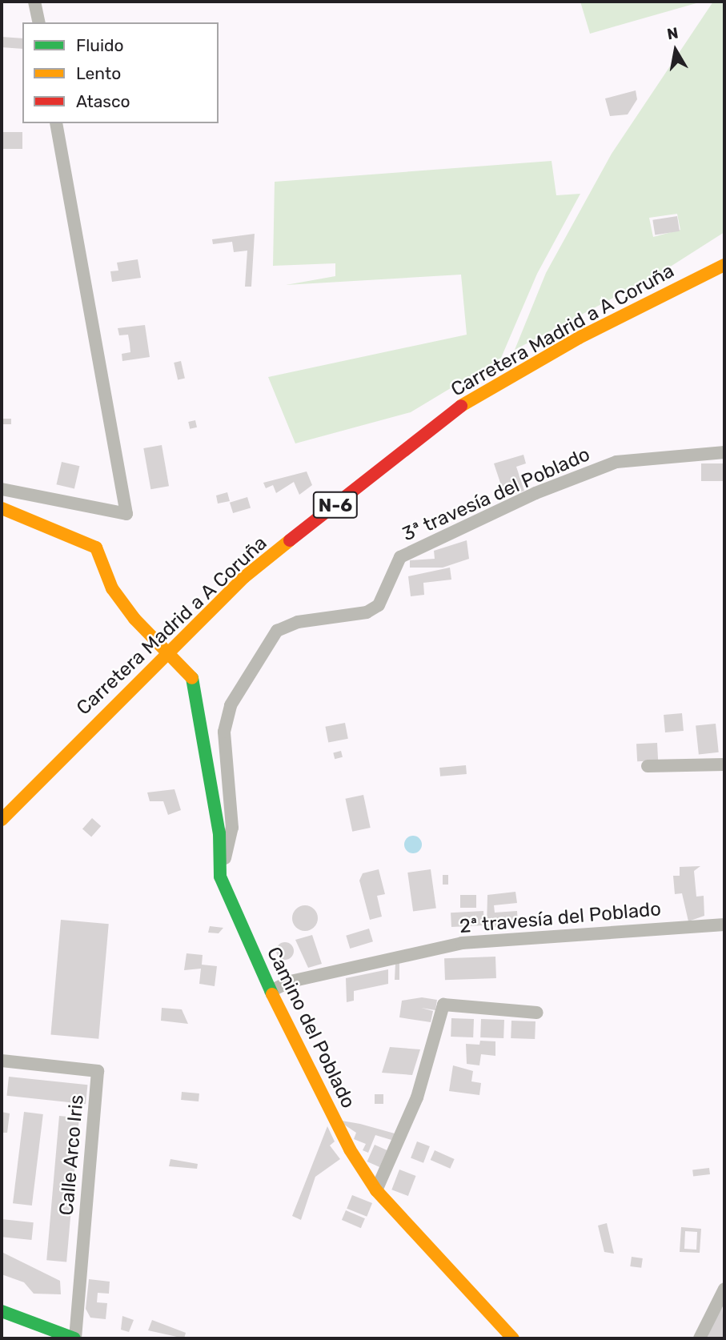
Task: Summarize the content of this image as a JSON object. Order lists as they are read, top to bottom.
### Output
{
  "streets": {
    "main road": ["Carretera Madrid a A Coruña", "N-6", "Camino del Poblado"],
    "street": ["3ª travesía del Poblado", "2ª travesía del Poblado", "Calle Arco Iris"]
  },
  "crossings": [
    ["3ª travesía del Poblado", "Camino del Poblado"],
    ["2ª travesía del Poblado", "Camino del Poblado"]
  ],
  "legend": ["Fluido", "Lento", "Atasco"],
  "north": "top"
}
